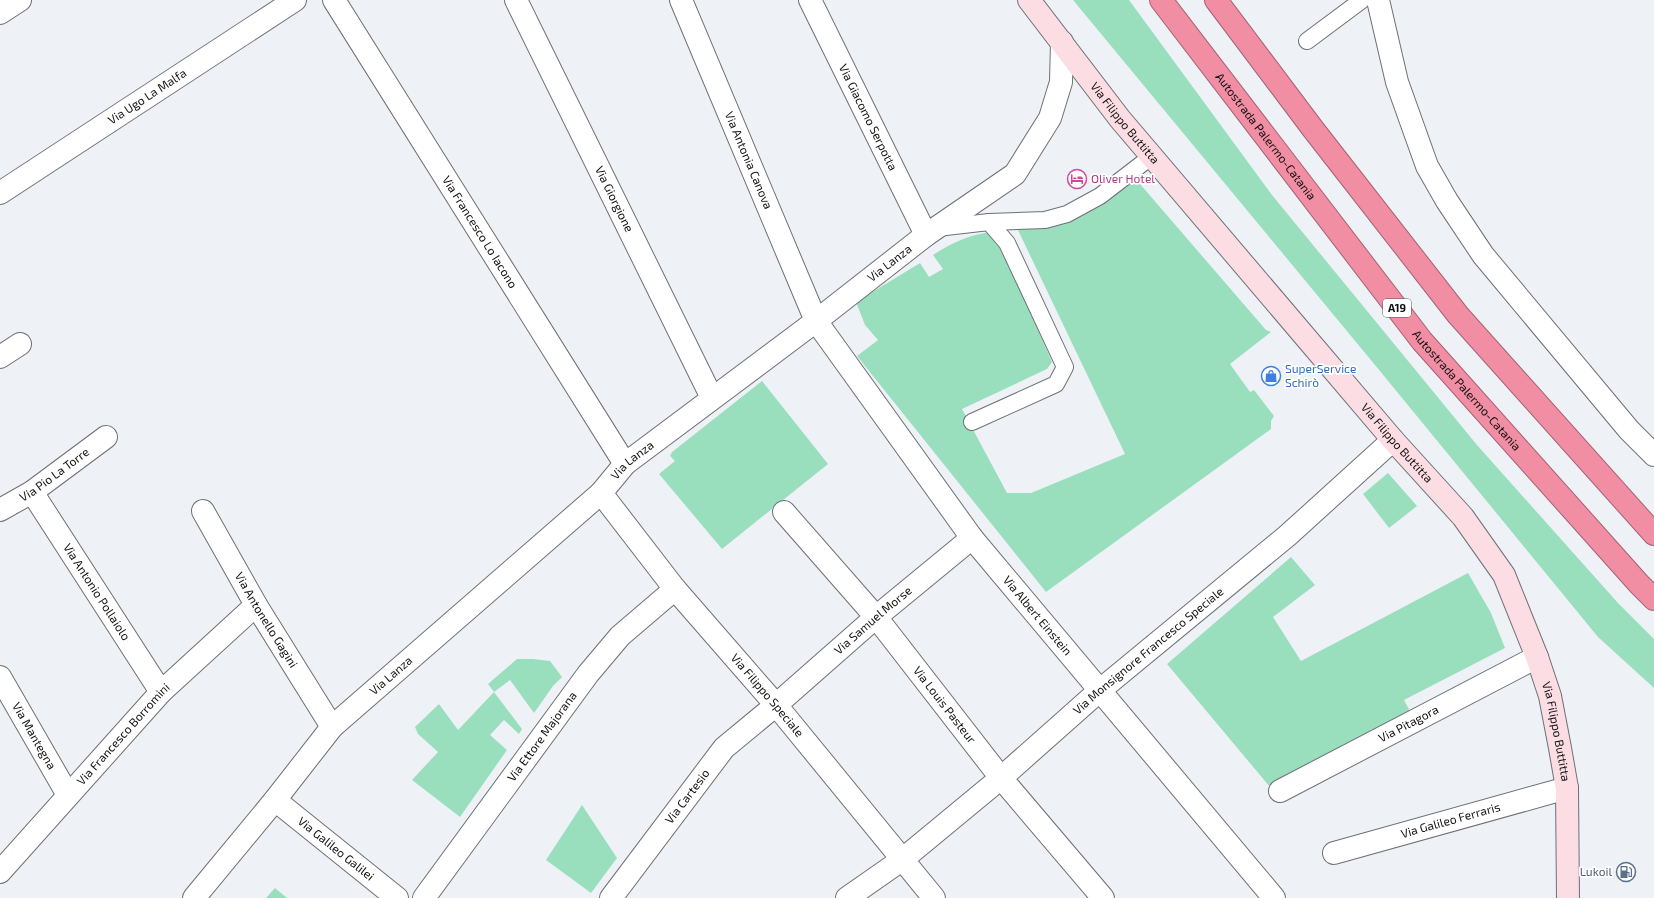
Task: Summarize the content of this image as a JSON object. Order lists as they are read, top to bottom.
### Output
{
  "streets": {
    "highway": ["Autostrada Palermo-Catania", "A19"],
    "main road": ["Via Filippo Buttitta"],
    "street": [
      "Via Ugo La Malfa",
      "Via Giacomo Serpotta",
      "Via Antonia Canova",
      "Via Giorgione",
      "Via Francesco Lo Iacono",
      "Via Lanza",
      "Via Pio La Torre",
      "Via Antonio Pollaiolo",
      "Via Albert Einstein",
      "Via Antonello Gagini",
      "Via Samuel Morse",
      "Via Monsignore Francesco Speciale",
      "Via Filippo Speciale",
      "Via Louis Pasteur",
      "Via Pitagora",
      "Via Francesco Borromini",
      "Via Mantegna",
      "Via Ettore Majorana",
      "Via Cartesio",
      "Via Galileo Ferraris",
      "Via Galileo Galilei"
    ]
  },
  "crossings": [
    ["Via Giacomo Serpotta", "Via Lanza"],
    ["Via Filippo Buttitta", "Via Lanza"],
    ["Via Filippo Buttitta", "Via Monsignore Francesco Speciale"],
    ["Via Filippo Buttitta", "Via Pitagora"],
    ["Via Filippo Buttitta", "Via Galileo Ferraris"],
    ["Via Antonia Canova", "Via Lanza"],
    ["Via Antonia Canova", "Via Albert Einstein"],
    ["Via Giorgione", "Via Lanza"],
    ["Via Francesco Lo Iacono", "Via Lanza"],
    ["Via Lanza", "Via Albert Einstein"],
    ["Via Lanza", "Via Antonello Gagini"],
    ["Via Lanza", "Via Filippo Speciale"],
    ["Via Lanza", "Via Galileo Galilei"],
    ["Via Pio La Torre", "Via Antonio Pollaiolo"],
    ["Via Antonio Pollaiolo", "Via Francesco Borromini"],
    ["Via Albert Einstein", "Via Samuel Morse"],
    ["Via Albert Einstein", "Via Monsignore Francesco Speciale"],
    ["Via Antonello Gagini", "Via Francesco Borromini"],
    ["Via Samuel Morse", "Via Filippo Speciale"],
    ["Via Samuel Morse", "Via Louis Pasteur"],
    ["Via Samuel Morse", "Via Cartesio"],
    ["Via Monsignore Francesco Speciale", "Via Filippo Speciale"],
    ["Via Monsignore Francesco Speciale", "Via Louis Pasteur"],
    ["Via Filippo Speciale", "Via Ettore Majorana"],
    ["Via Filippo Speciale", "Via Cartesio"],
    ["Via Francesco Borromini", "Via Mantegna"]
  ],
  "places": {
    "hotel": ["Oliver Hotel"],
    "shop": ["SuperService Schirò"],
    "fuel station": ["Lukoil"]
  }
}
